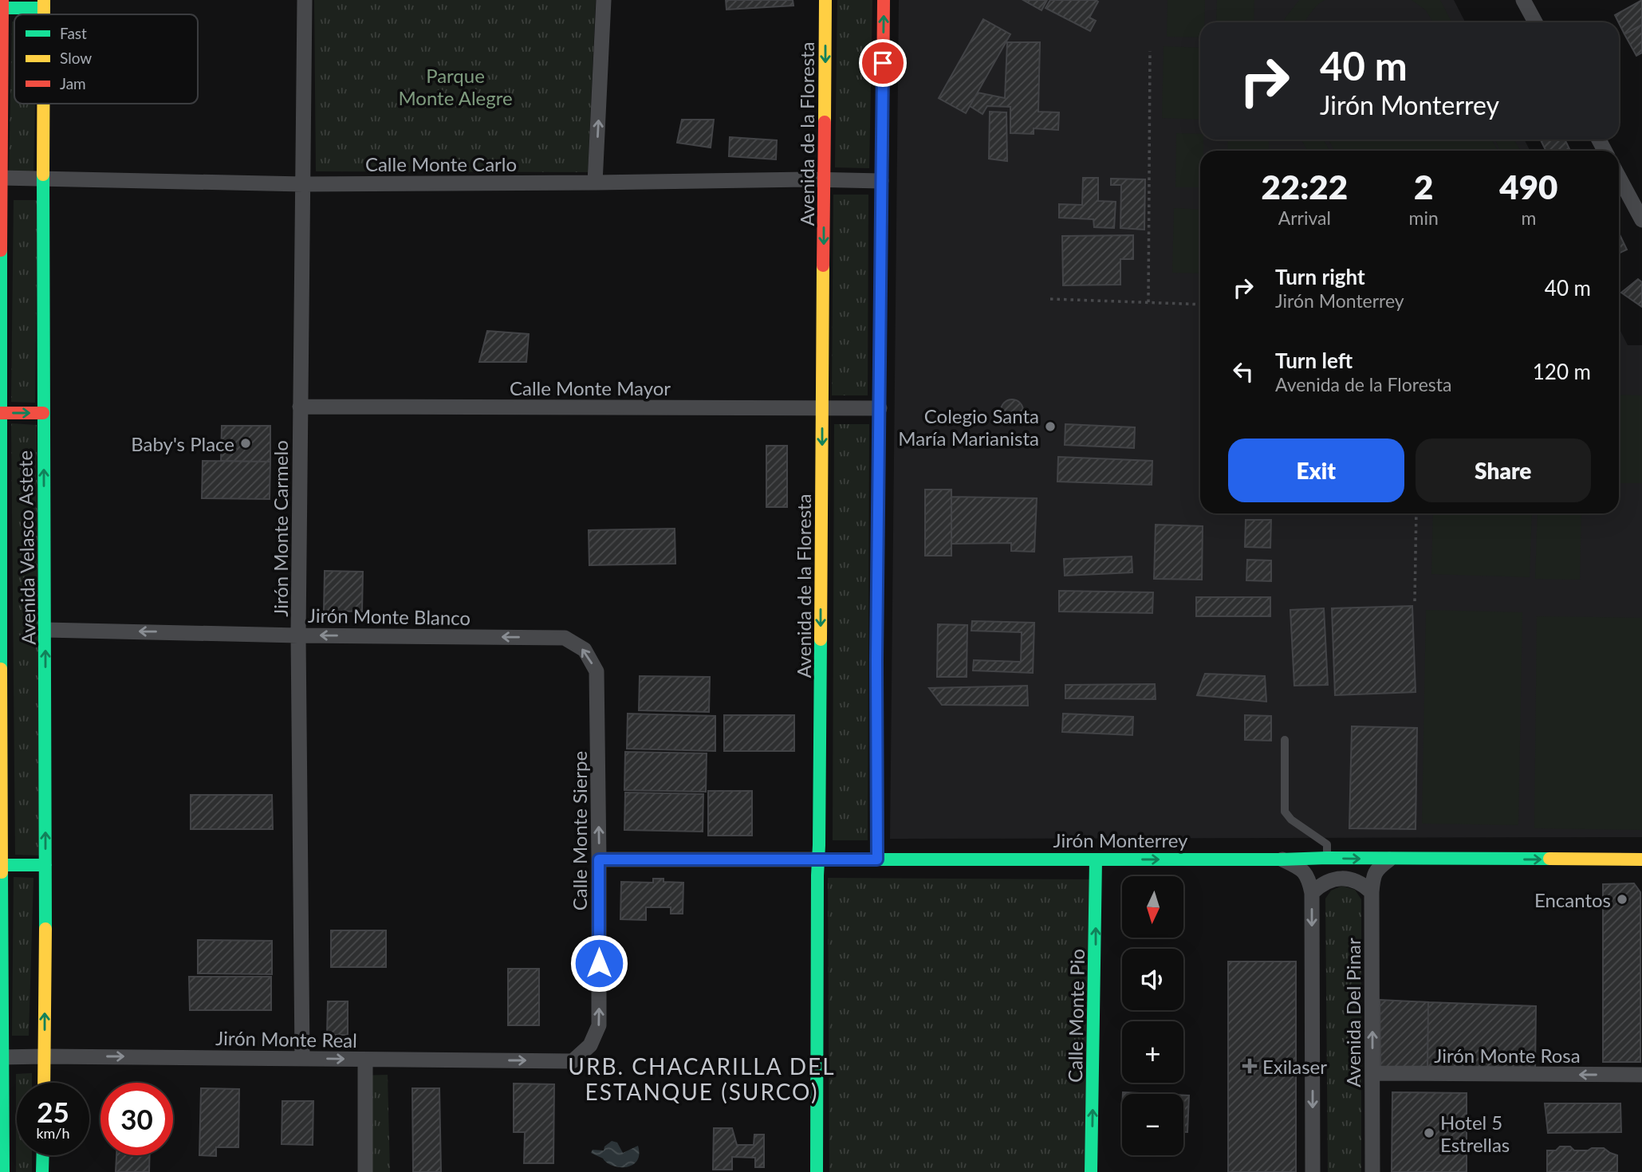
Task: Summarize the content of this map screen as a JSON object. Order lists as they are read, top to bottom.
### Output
{
  "streets": {
    "street": [
      "Avenida de la Floresta",
      "Calle Monte Carlo",
      "Calle Monte Mayor",
      "Jirón Monte Carmelo",
      "Avenida Velasco Astete",
      "Jirón Monte Blanco",
      "Calle Monte Sierpe",
      "Jirón Monterrey",
      "Avenida Del Pinar",
      "Calle Monte Pio",
      "Jirón Monte Real",
      "Jirón Monte Rosa"
    ]
  },
  "crossings": [
    ["Avenida de la Floresta", "Calle Monte Carlo"],
    ["Avenida de la Floresta", "Calle Monte Mayor"],
    ["Avenida de la Floresta", "Jirón Monterrey"],
    ["Calle Monte Carlo", "Jirón Monte Carmelo"],
    ["Calle Monte Carlo", "Avenida Velasco Astete"],
    ["Calle Monte Mayor", "Jirón Monte Carmelo"],
    ["Jirón Monte Carmelo", "Jirón Monte Blanco"],
    ["Jirón Monte Carmelo", "Jirón Monte Real"],
    ["Avenida Velasco Astete", "Jirón Monte Blanco"],
    ["Avenida Velasco Astete", "Jirón Monte Real"],
    ["Jirón Monte Blanco", "Calle Monte Sierpe"],
    ["Calle Monte Sierpe", "Jirón Monterrey"],
    ["Calle Monte Sierpe", "Jirón Monte Real"],
    ["Jirón Monterrey", "Avenida Del Pinar"],
    ["Jirón Monterrey", "Calle Monte Pio"],
    ["Avenida Del Pinar", "Jirón Monte Rosa"]
  ],
  "one_way": [
    "Jirón Monte Blanco",
    "Calle Monte Sierpe",
    "Jirón Monterrey",
    "Calle Monte Pio",
    "Jirón Monte Real",
    "Jirón Monte Rosa"
  ],
  "districts": ["URB. CHACARILLA DEL ESTANQUE (SURCO)"],
  "parks": ["Parque Monte Alegre"],
  "places": {
    "other": [
      "Colegio Santa María Marianista",
      "Baby's Place",
      "Encantos",
      "Hotel 5 Estrellas"
    ],
    "health": ["Exilaser"]
  },
  "legend": ["Fast", "Slow", "Jam"],
  "north": "bottom",
  "page": {
    "turn": ["40 m", "Jirón Monterrey"],
    "eta": [
      "22:22",
      "Arrival",
      "2",
      "min",
      "490",
      "m"
    ],
    "list": [
      {
        "name": "Turn right",
        "note": "Jirón Monterrey",
        "value": "40 m"
      },
      {
        "name": "Turn left",
        "note": "Avenida de la Floresta",
        "value": "120 m"
      }
    ],
    "buttons": ["Exit", "Share"],
    "map_buttons": ["+", "−"],
    "speed": "25 km/h",
    "limit": "30"
  }
}
